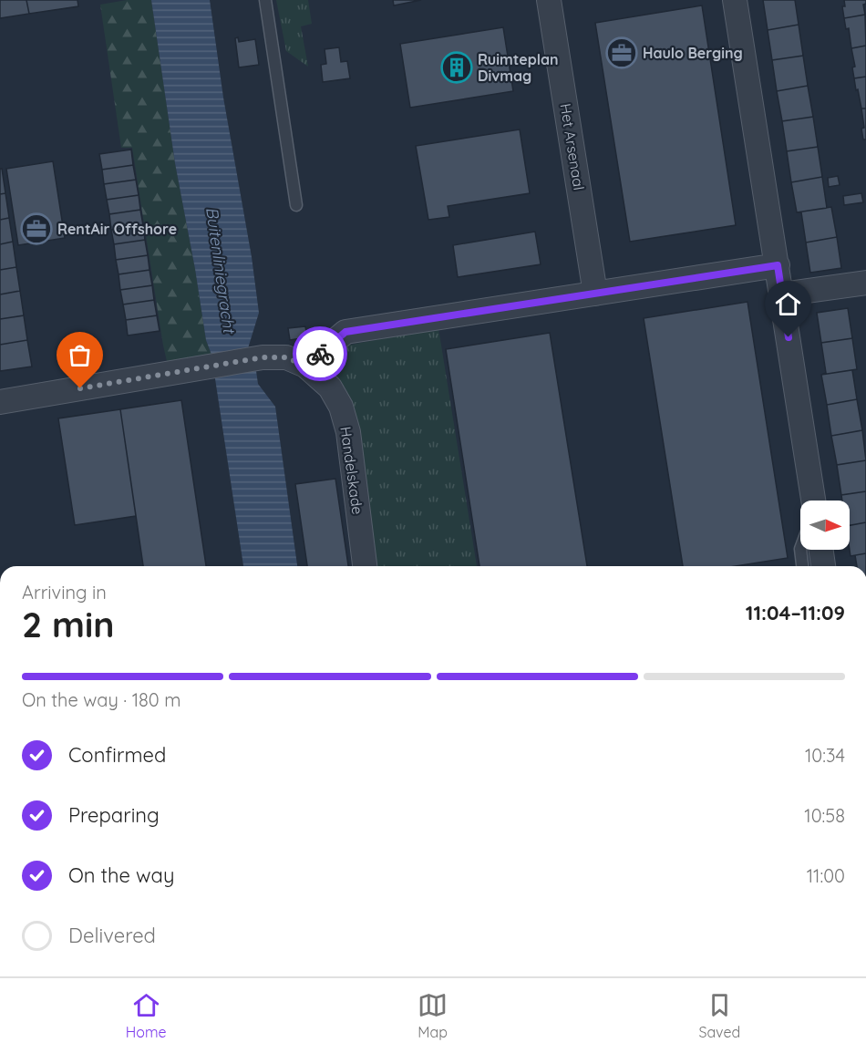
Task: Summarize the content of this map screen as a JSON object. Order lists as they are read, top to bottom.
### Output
{
  "streets": {
    "street": ["Het Arsenaal", "Handelskade"]
  },
  "water": ["Buitenliniegracht"],
  "places": {
    "office": ["Haulo Berging", "RentAir Offshore"],
    "building": ["Ruimteplan Divmag"]
  },
  "north": "right",
  "page": {
    "heading": ["2 min", "Arriving in", "11:04–11:09"],
    "bar": "On the way · 180 m",
    "list": [
      ["Confirmed", "10:34"],
      ["Preparing", "10:58"],
      ["On the way", "11:00"],
      "Delivered"
    ],
    "tabs": ["Home", "Map", "Saved"]
  }
}
